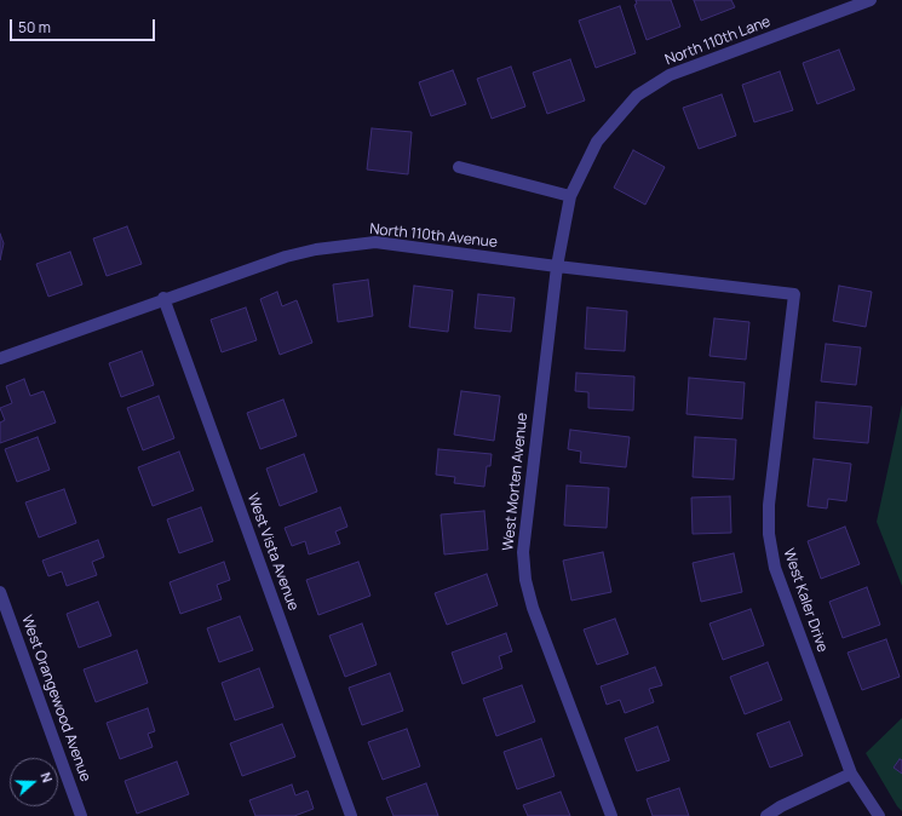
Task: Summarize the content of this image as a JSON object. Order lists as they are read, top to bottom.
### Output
{
  "streets": {
    "street": [
      "North 110th Lane",
      "North 110th Avenue",
      "West Morten Avenue",
      "West Vista Avenue",
      "West Kaler Drive",
      "West Orangewood Avenue"
    ]
  },
  "crossings": [
    ["North 110th Lane", "West Morten Avenue"],
    ["North 110th Avenue", "West Morten Avenue"],
    ["North 110th Avenue", "West Vista Avenue"],
    ["North 110th Avenue", "West Kaler Drive"]
  ],
  "scale_bar": "50 m",
  "north": "right"
}
